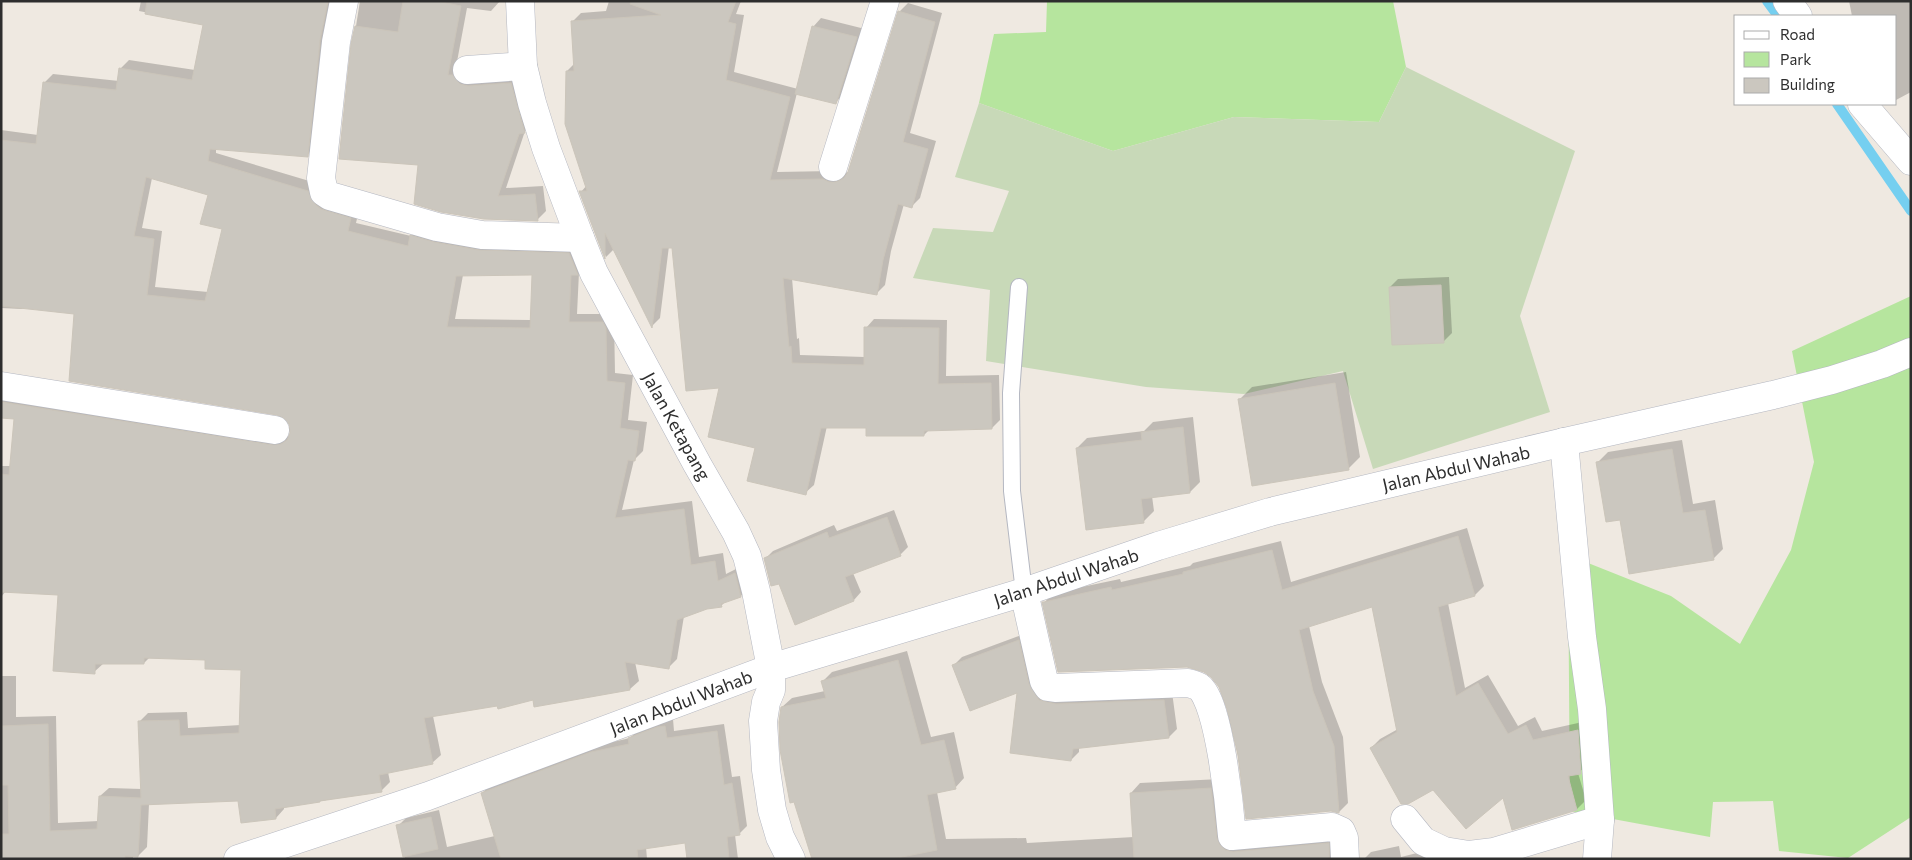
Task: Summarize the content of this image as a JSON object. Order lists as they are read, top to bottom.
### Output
{
  "streets": {
    "street": ["Jalan Ketapang", "Jalan Abdul Wahab"]
  },
  "crossings": [
    ["Jalan Ketapang", "Jalan Abdul Wahab"]
  ],
  "legend": ["Road", "Park", "Building"]
}
